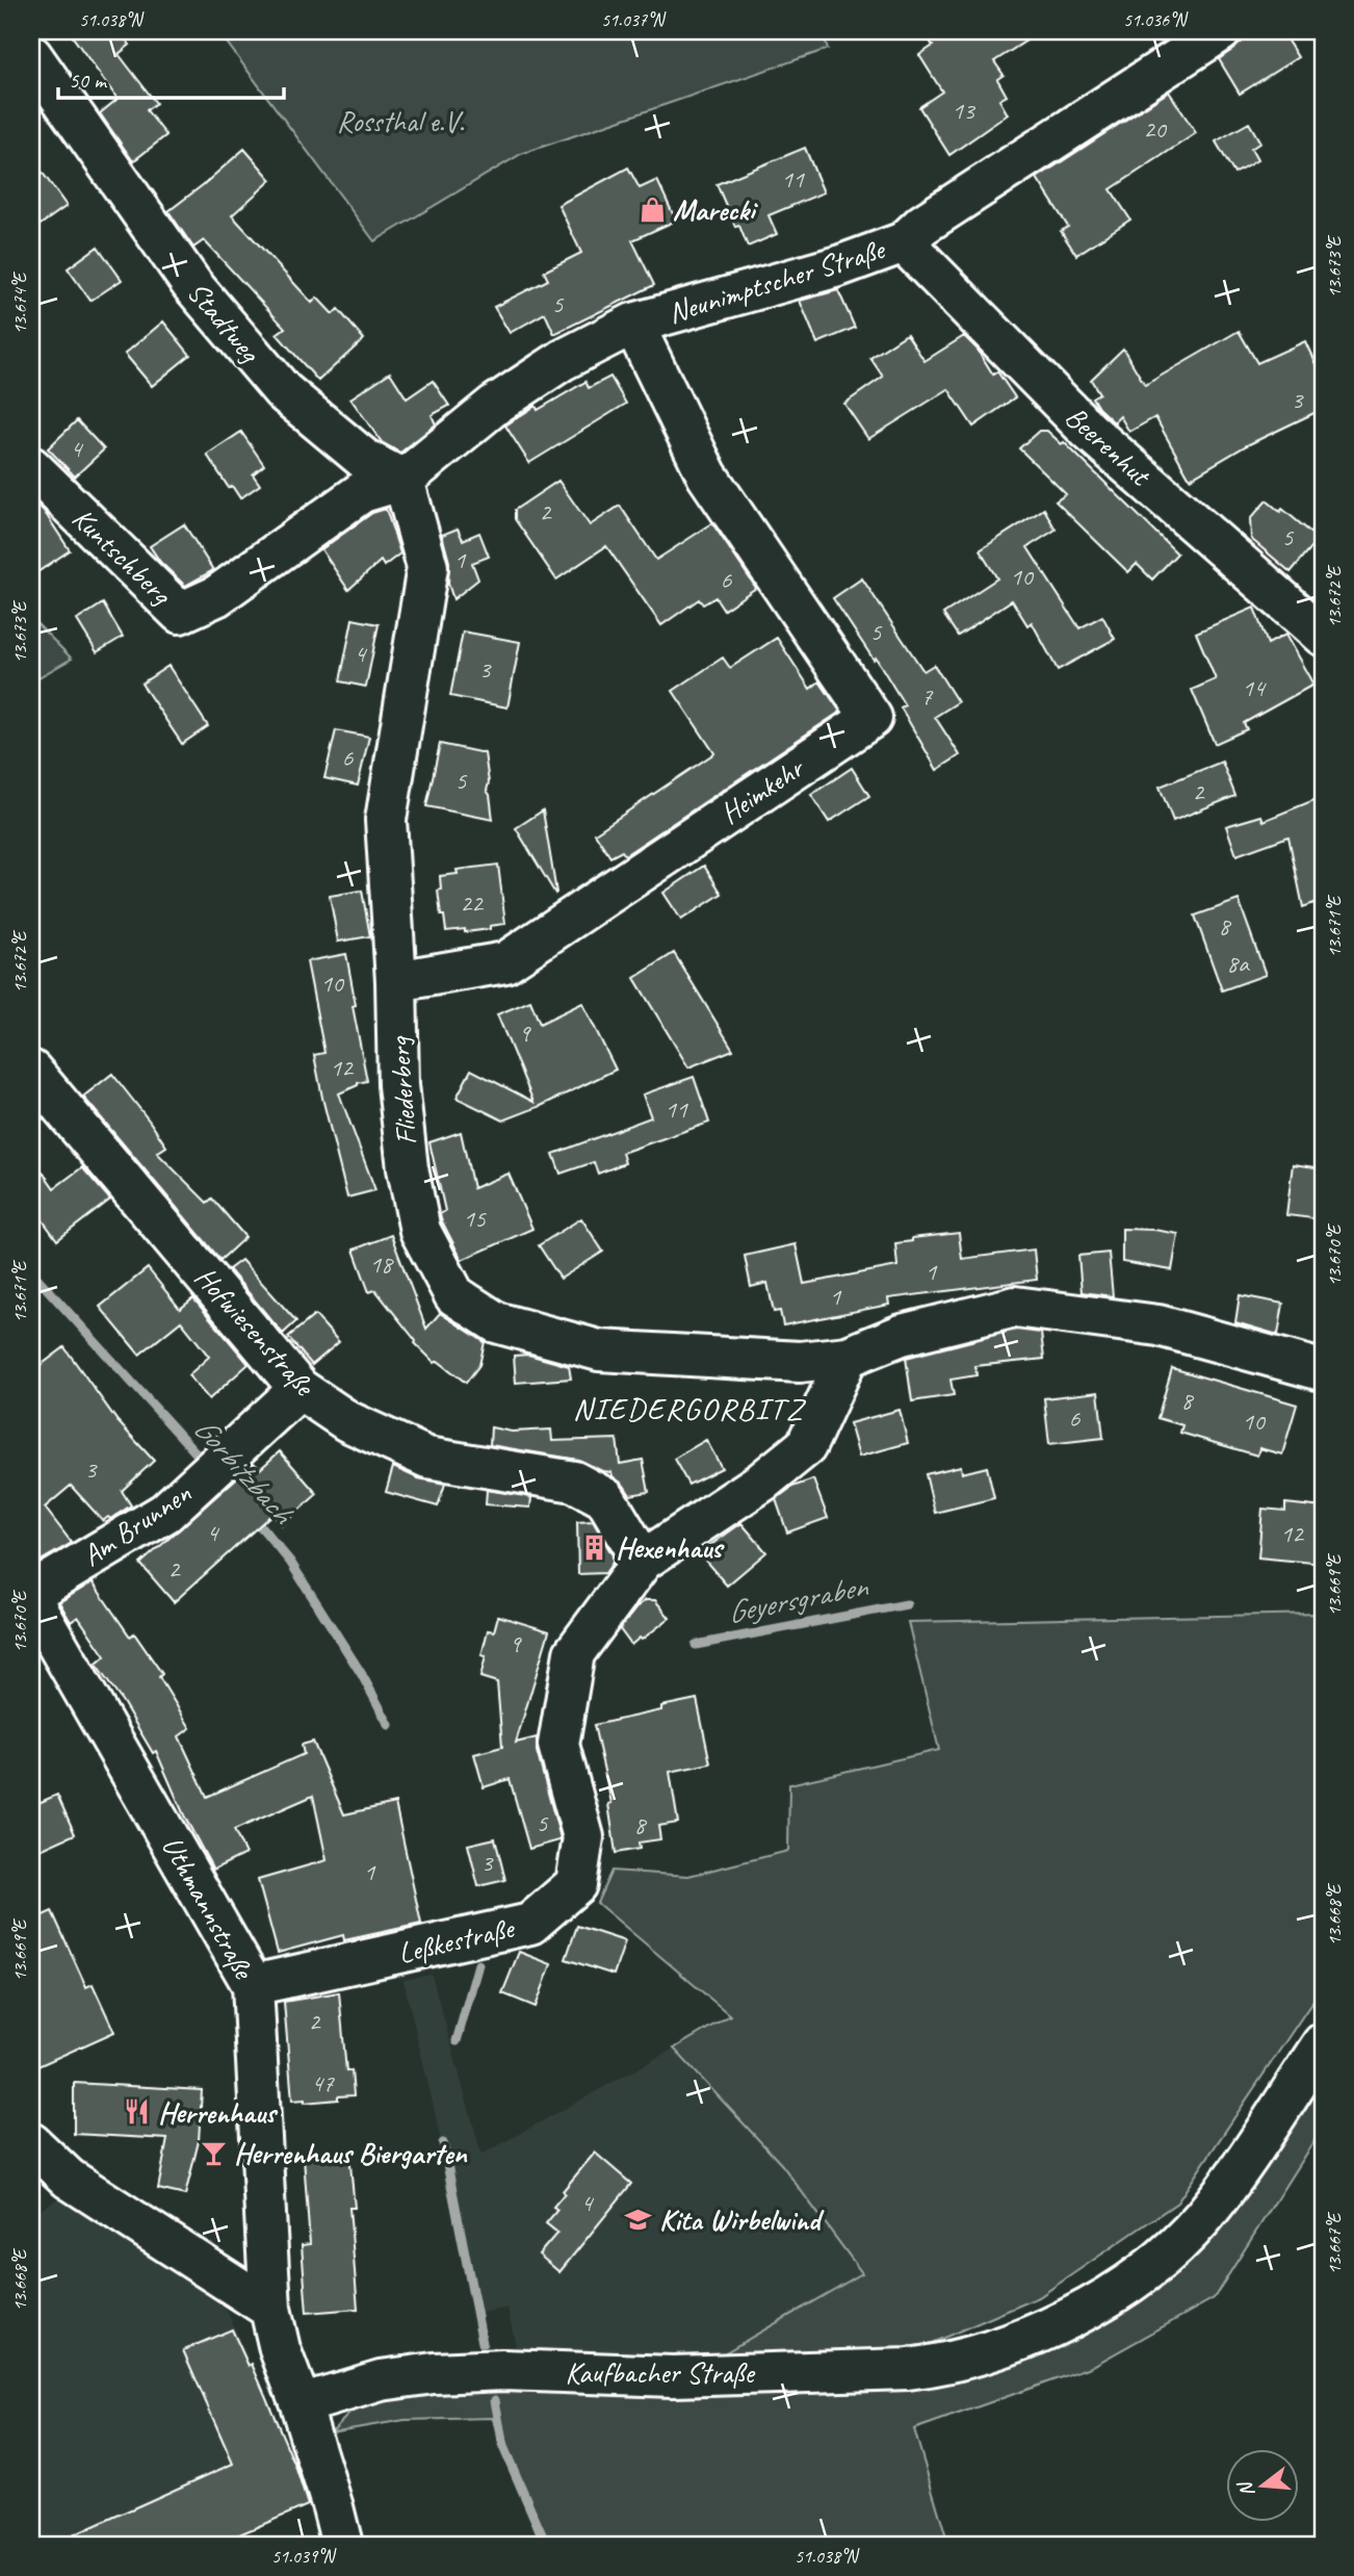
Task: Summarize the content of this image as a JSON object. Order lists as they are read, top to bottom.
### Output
{
  "streets": {
    "street": [
      "Neunimptscher Straße",
      "Stadtweg",
      "Beerenhut",
      "Kuntschberg",
      "Heimkehr",
      "Fliederberg",
      "Hofwiesenstraße",
      "Am Brunnen",
      "Uthmannstraße",
      "Leßkestraße",
      "Kaufbacher Straße"
    ]
  },
  "crossings": [
    ["Neunimptscher Straße", "Stadtweg"],
    ["Neunimptscher Straße", "Beerenhut"],
    ["Neunimptscher Straße", "Kuntschberg"],
    ["Neunimptscher Straße", "Heimkehr"],
    ["Neunimptscher Straße", "Fliederberg"],
    ["Stadtweg", "Kuntschberg"],
    ["Stadtweg", "Fliederberg"],
    ["Kuntschberg", "Fliederberg"],
    ["Heimkehr", "Fliederberg"],
    ["Fliederberg", "Leßkestraße"],
    ["Hofwiesenstraße", "Am Brunnen"],
    ["Hofwiesenstraße", "Leßkestraße"],
    ["Uthmannstraße", "Leßkestraße"],
    ["Uthmannstraße", "Kaufbacher Straße"]
  ],
  "districts": ["NIEDERGORBITZ"],
  "water": ["Gorbitzbach", "Geyersgraben"],
  "parks": ["Rossthal e.V."],
  "places": {
    "shop": ["Marecki"],
    "building": ["Hexenhaus"],
    "restaurant": ["Herrenhaus"],
    "bar": ["Herrenhaus Biergarten"],
    "school or university": ["Kita Wirbelwind"]
  },
  "house_numbers": [
    "13",
    "20",
    "11",
    "5",
    "3",
    "4",
    "2",
    "5",
    "1",
    "10",
    "6",
    "5",
    "4",
    "3",
    "14",
    "7",
    "6",
    "5",
    "2",
    "22",
    "8",
    "8a",
    "10",
    "9",
    "12",
    "11",
    "15",
    "18",
    "1",
    "1",
    "8",
    "6",
    "10",
    "3",
    "4",
    "12",
    "2",
    "9",
    "5",
    "8",
    "3",
    "1",
    "2",
    "47",
    "4"
  ],
  "scale_bar": "50 m",
  "north": "left",
  "coordinates": [
    "51.038°N",
    "51.037°N",
    "51.036°N",
    "13.673°E",
    "13.674°E",
    "13.672°E",
    "13.671°E",
    "13.670°E",
    "13.669°E",
    "13.668°E",
    "13.667°E",
    "51.039°N"
  ]
}
